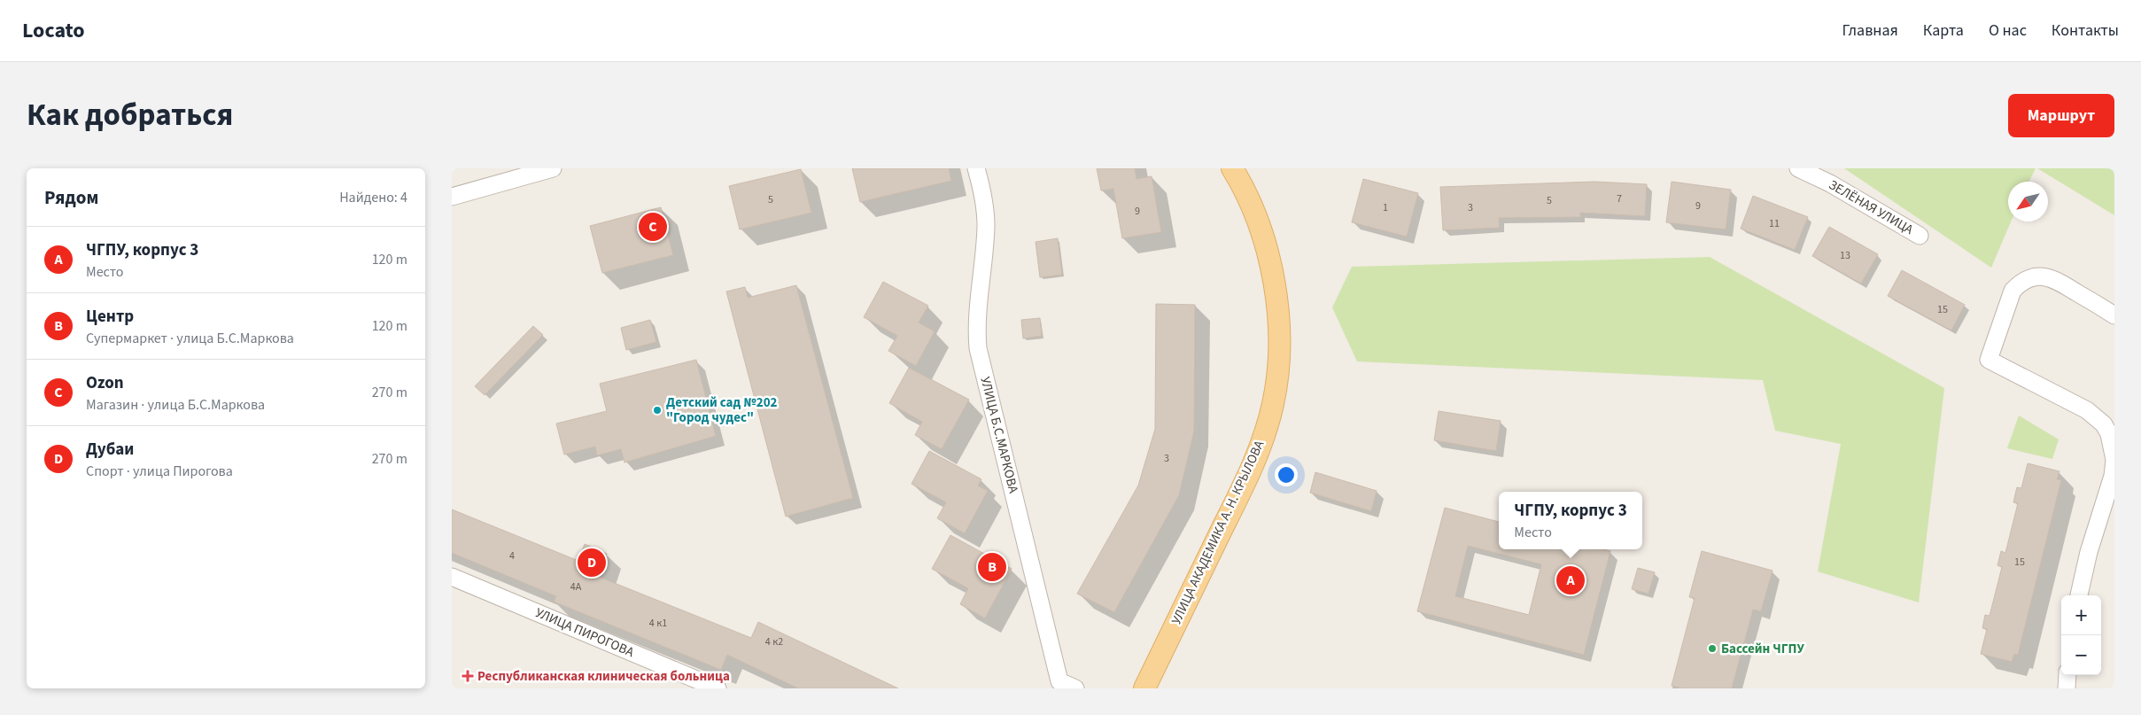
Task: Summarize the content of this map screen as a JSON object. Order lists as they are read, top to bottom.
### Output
{
  "streets": {
    "main road": ["УЛИЦА АКАДЕМИКА А. Н. КРЫЛОВА"],
    "street": ["ЗЕЛЁНАЯ УЛИЦА", "УЛИЦА Б.С.МАРКОВА", "УЛИЦА ПИРОГОВА"]
  },
  "places": {
    "other": ["Детский сад №202 \"Город чудес\"", "Бассейн ЧГПУ"],
    "health": ["Республиканская клиническая больница"]
  },
  "house_numbers": [
    "7",
    "5",
    "5",
    "9",
    "1",
    "3",
    "9",
    "11",
    "13",
    "15",
    "3",
    "4",
    "15",
    "4А",
    "4 к1",
    "4 к2"
  ],
  "north": "bottom left",
  "page": {
    "header": "Locato",
    "nav": [
      "Главная",
      "Карта",
      "О нас",
      "Контакты"
    ],
    "title": "Как добраться",
    "buttons": "Маршрут",
    "heading": ["Рядом", "Найдено: 4"],
    "pins": [
      "C",
      "D",
      "B",
      "A"
    ],
    "list": [
      {
        "mark": "A",
        "name": "ЧГПУ, корпус 3",
        "note": "Место",
        "value": "120 m"
      },
      {
        "mark": "B",
        "name": "Центр",
        "note": "Супермаркет · улица Б.С.Маркова",
        "value": "120 m"
      },
      {
        "mark": "C",
        "name": "Ozon",
        "note": "Магазин · улица Б.С.Маркова",
        "value": "270 m"
      },
      {
        "mark": "D",
        "name": "Дубаи",
        "note": "Спорт · улица Пирогова",
        "value": "270 m"
      }
    ],
    "popup": ["ЧГПУ, корпус 3", "Место"],
    "map_buttons": ["+", "−"]
  }
}
